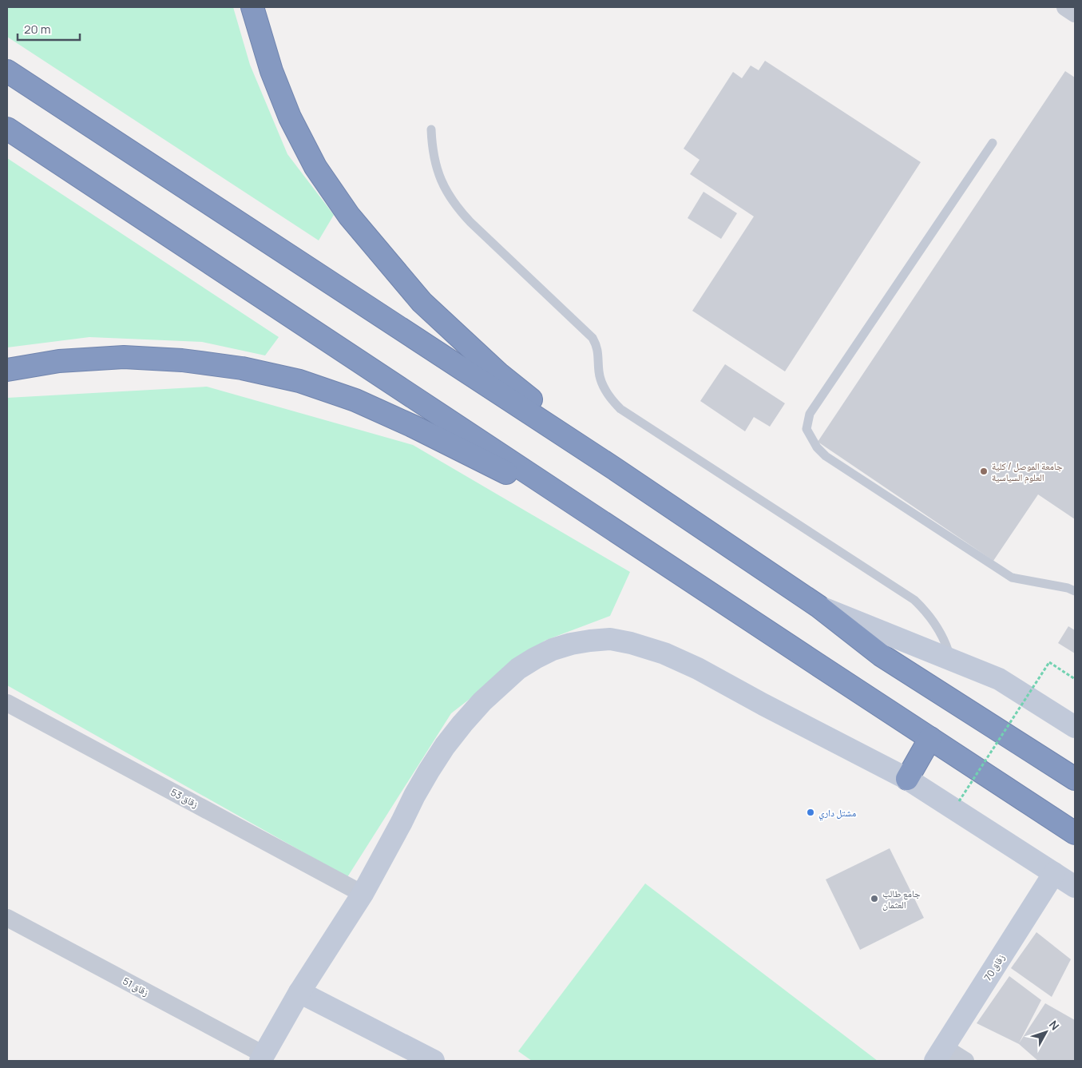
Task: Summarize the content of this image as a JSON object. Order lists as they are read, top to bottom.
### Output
{
  "streets": {
    "street": ["زقاق 53", "زقاق 70", "زقاق 51"]
  },
  "places": ["جامعة الموصل / كلية العلوم السياسية", "مشتل داري", "جامع طالب العثمان"],
  "scale_bar": "20 m",
  "north": "top right"
}
